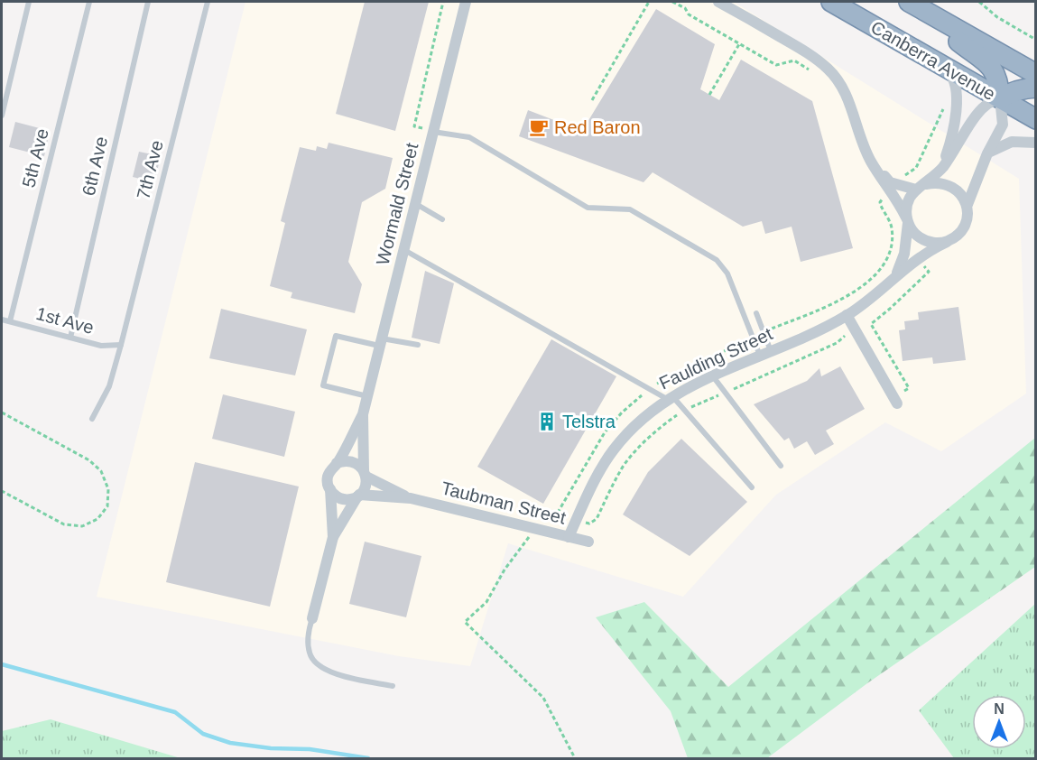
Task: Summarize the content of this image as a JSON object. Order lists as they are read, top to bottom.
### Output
{
  "streets": {
    "highway": ["Canberra Avenue"],
    "street": ["Wormald Street", "Faulding Street", "Taubman Street"],
    "lane": [
      "5th Ave",
      "6th Ave",
      "7th Ave",
      "1st Ave"
    ]
  },
  "crossings": [
    ["5th Ave", "1st Ave"],
    ["6th Ave", "1st Ave"],
    ["7th Ave", "1st Ave"],
    ["Wormald Street", "Taubman Street"],
    ["Faulding Street", "Taubman Street"]
  ],
  "places": {
    "cafe": ["Red Baron"],
    "building": ["Telstra"]
  },
  "north": "top"
}
